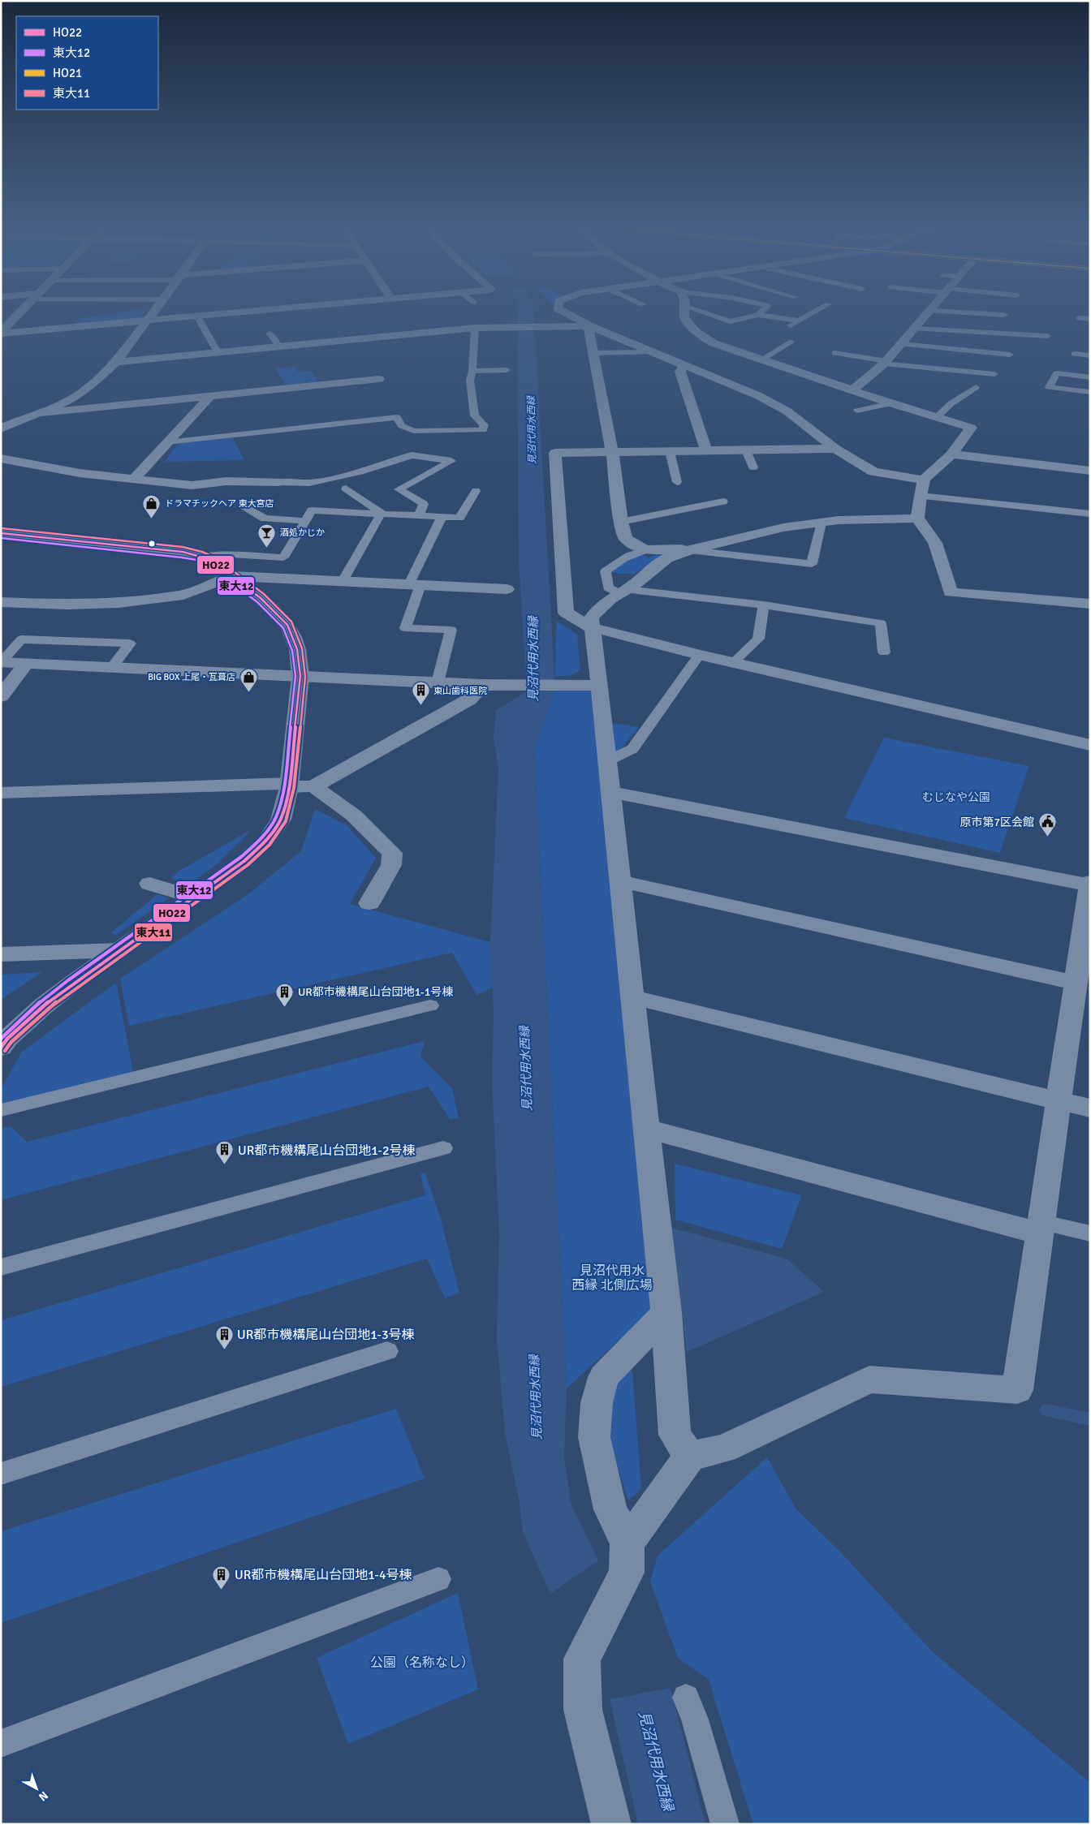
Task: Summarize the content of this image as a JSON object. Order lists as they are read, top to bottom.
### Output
{
  "water": ["見沼代用水西緑", "見沼代用水西縁"],
  "parks": ["むじなや公園", "見沼代用水 西縁 北側広場", "公園（名称なし）"],
  "places": {
    "shop": ["ドラマチックヘア 東大宮店", "BIG BOX 上尾・瓦葺店"],
    "bar": ["酒処かじか"],
    "building": [
      "東山歯科医院",
      "UR都市機構尾山台団地1-1号棟",
      "UR都市機構尾山台団地1-2号棟",
      "UR都市機構尾山台団地1-3号棟",
      "UR都市機構尾山台団地1-4号棟"
    ],
    "public building": ["原市第7区会館"]
  },
  "lines": ["transit line 東大11", "transit line HO22", "transit line 東大12"],
  "legend": [
    "HO22",
    "東大12",
    "HO21",
    "東大11"
  ],
  "north": "bottom right"
}
